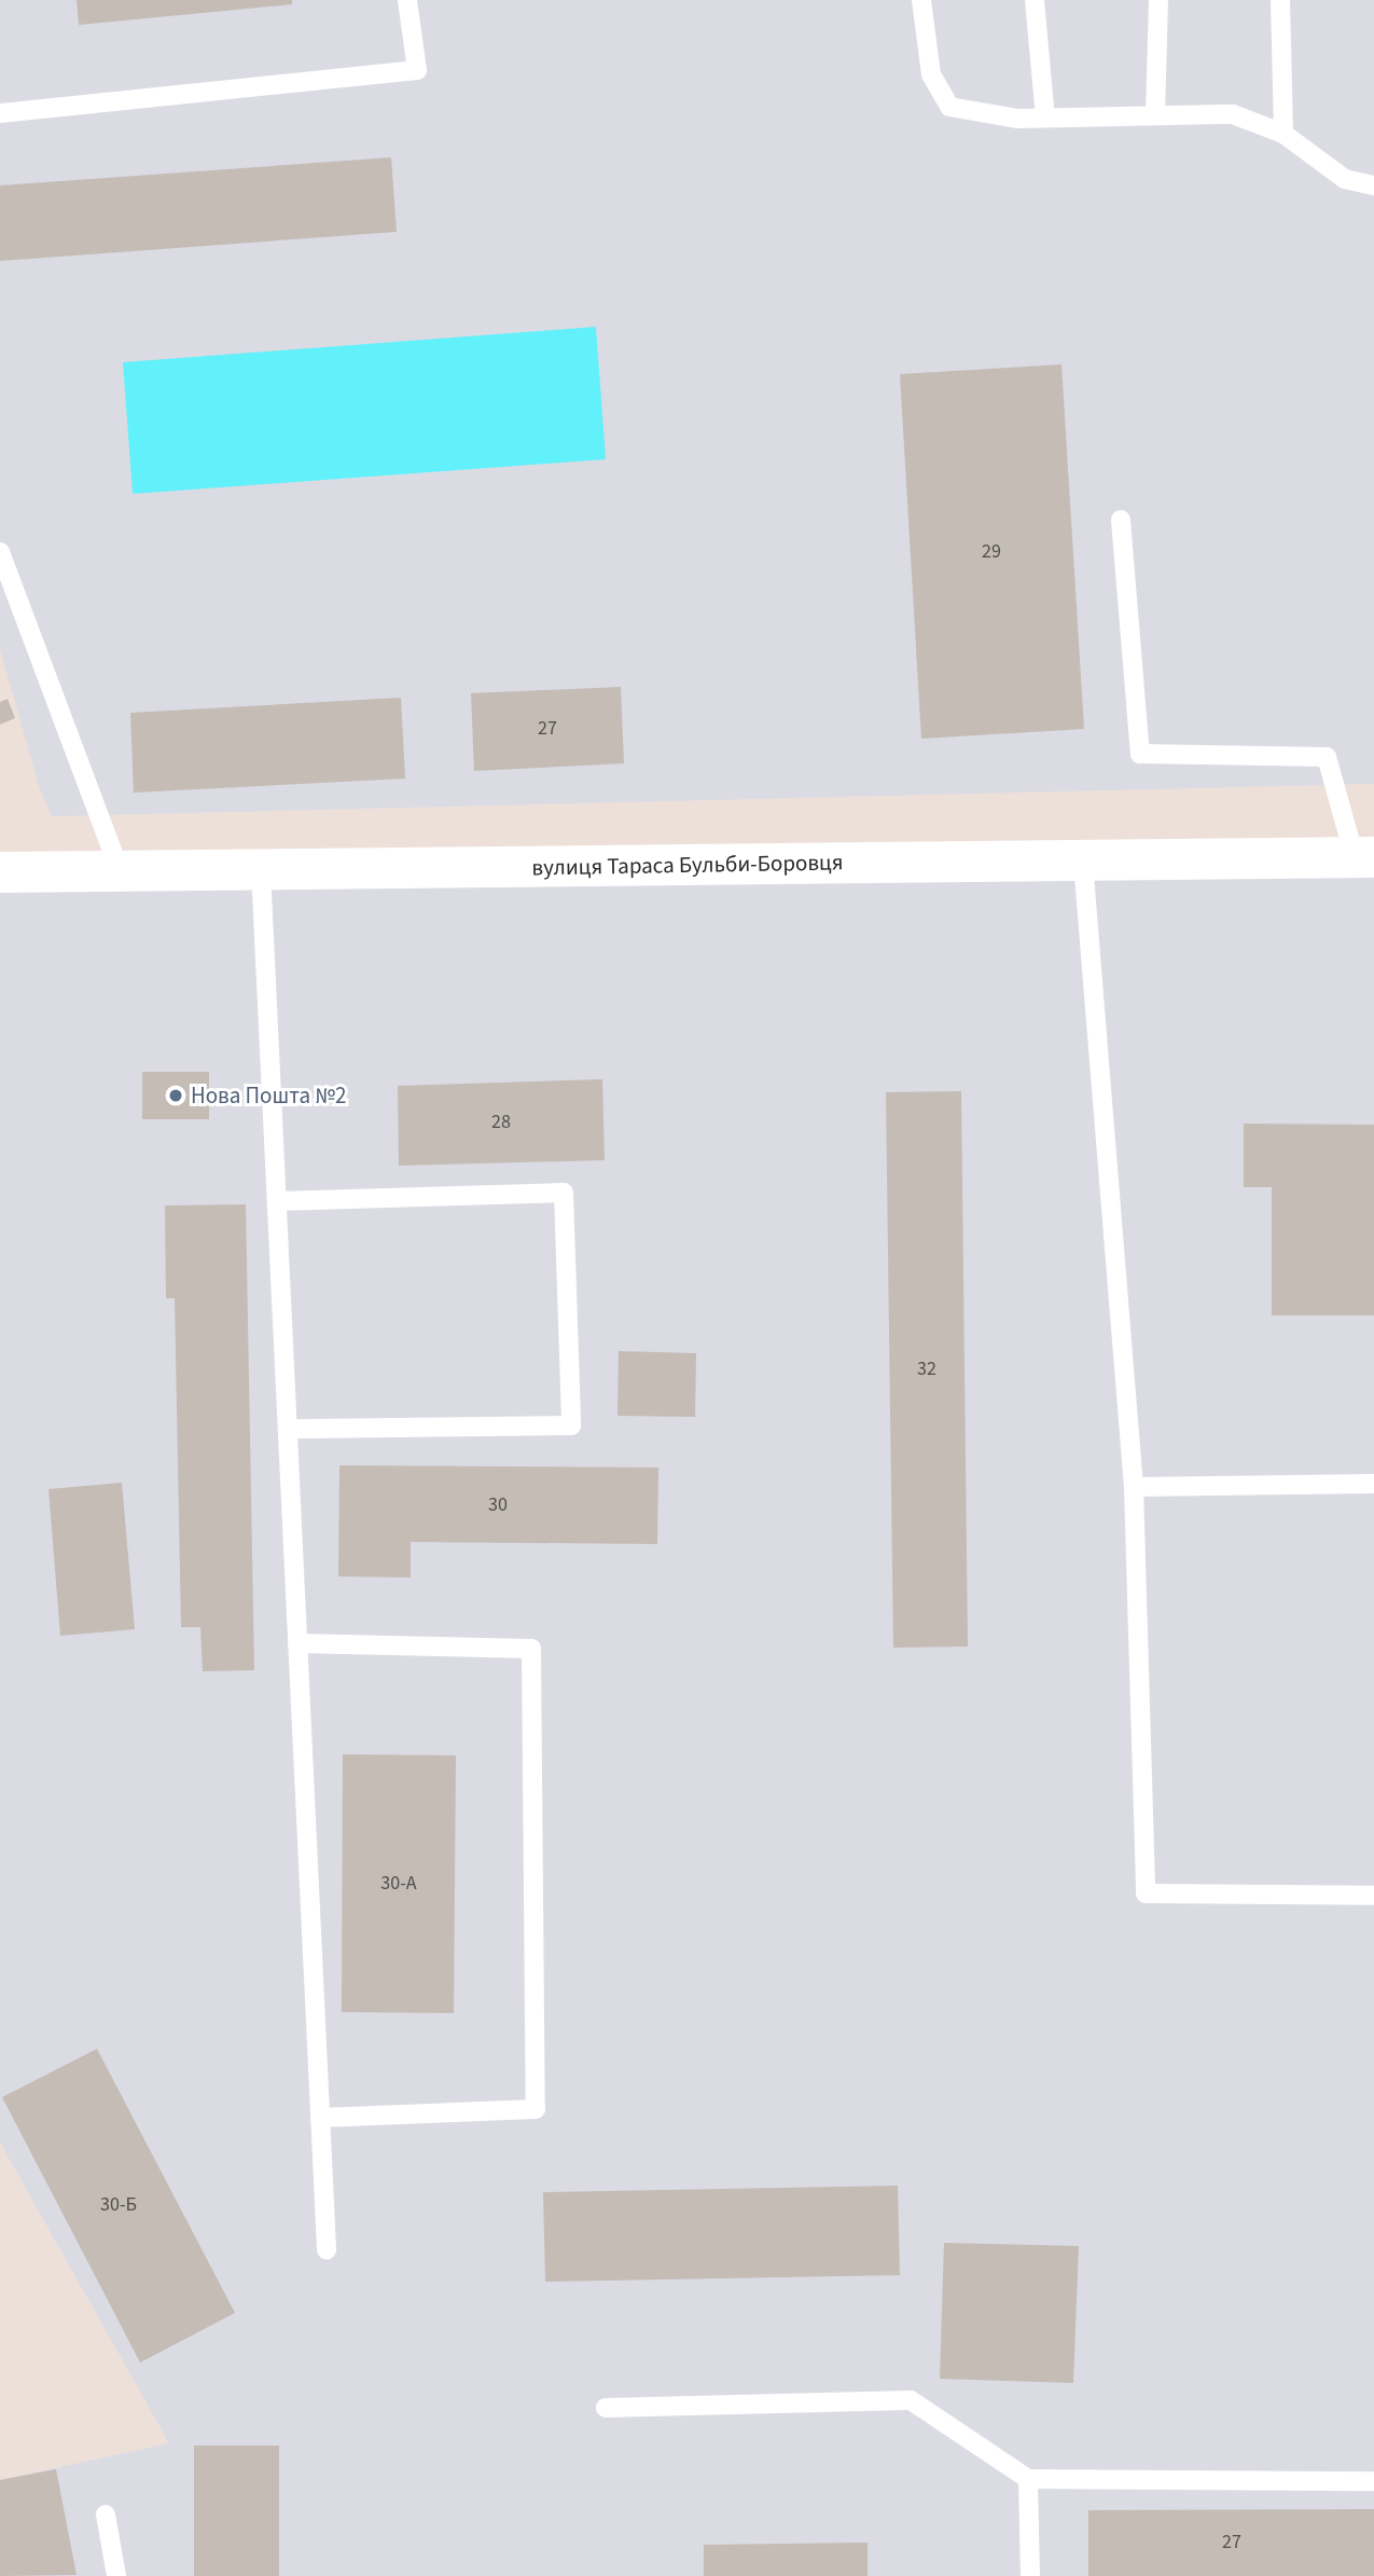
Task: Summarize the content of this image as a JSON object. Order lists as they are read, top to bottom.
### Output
{
  "streets": {
    "street": ["вулиця Тараса Бульби-Боровця"]
  },
  "places": ["Нова Пошта №2"],
  "house_numbers": [
    "29",
    "27",
    "28",
    "32",
    "30",
    "30-А",
    "30-Б",
    "27"
  ]
}
